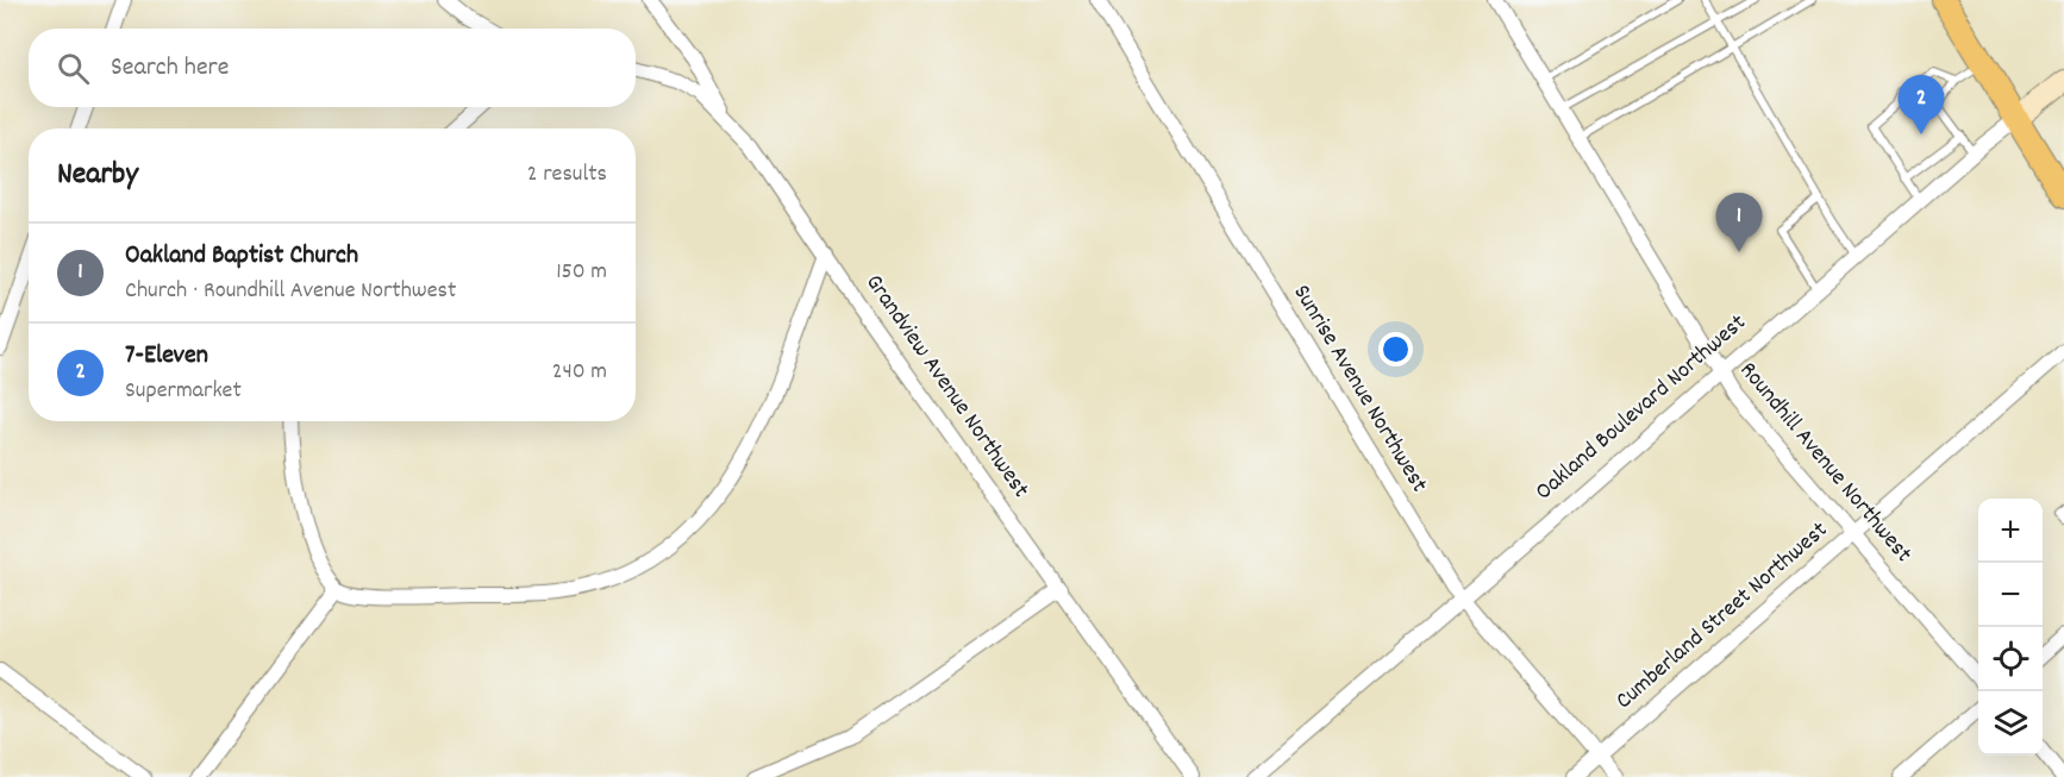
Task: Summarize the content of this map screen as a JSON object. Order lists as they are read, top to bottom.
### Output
{
  "streets": {
    "street": [
      "Grandview Avenue Northwest",
      "Sunrise Avenue Northwest",
      "Oakland Boulevard Northwest",
      "Roundhill Avenue Northwest",
      "Cumberland Street Northwest"
    ]
  },
  "crossings": [
    ["Sunrise Avenue Northwest", "Oakland Boulevard Northwest"],
    ["Sunrise Avenue Northwest", "Cumberland Street Northwest"],
    ["Oakland Boulevard Northwest", "Roundhill Avenue Northwest"],
    ["Roundhill Avenue Northwest", "Cumberland Street Northwest"]
  ],
  "page": {
    "search": "Search here",
    "pins": ["2", "1"],
    "heading": ["Nearby", "2 results"],
    "list": [
      {
        "mark": "1",
        "name": "Oakland Baptist Church",
        "note": "Church · Roundhill Avenue Northwest",
        "value": "150 m"
      },
      {
        "mark": "2",
        "name": "7-Eleven",
        "note": "Supermarket",
        "value": "240 m"
      }
    ],
    "map_buttons": ["+", "−"]
  }
}
